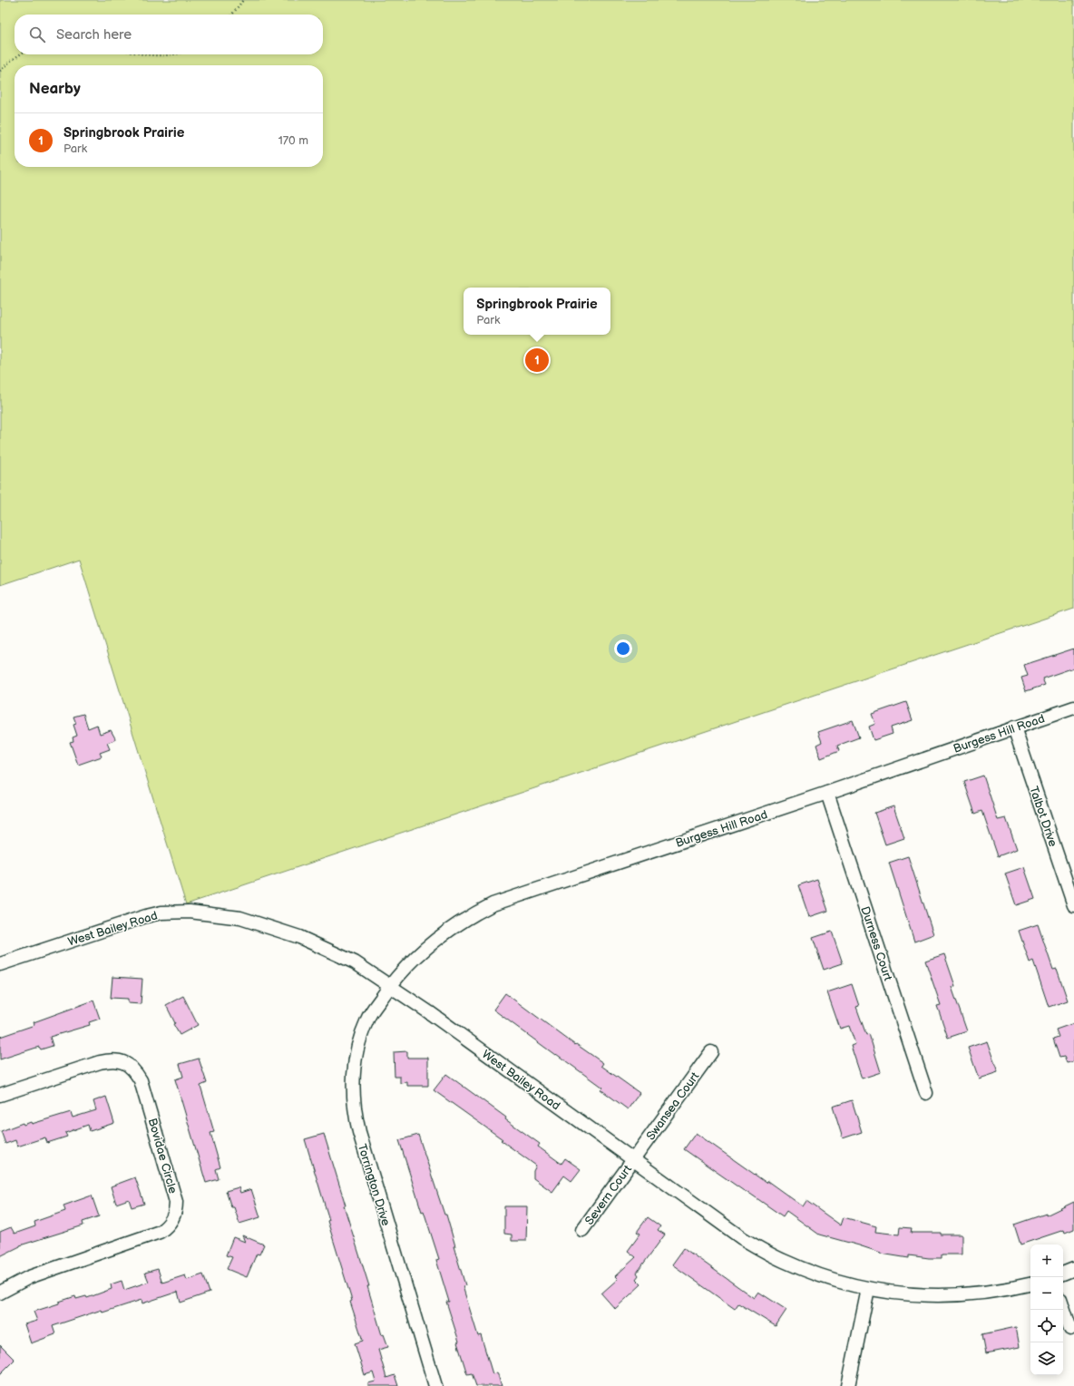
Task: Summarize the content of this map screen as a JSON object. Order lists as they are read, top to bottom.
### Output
{
  "streets": {
    "street": [
      "Burgess Hill Road",
      "Talbot Drive",
      "West Bailey Road",
      "Durness Court",
      "Swansea Court",
      "Bovidae Circle",
      "Torrington Drive",
      "Severn Court"
    ]
  },
  "crossings": [
    ["Burgess Hill Road", "Talbot Drive"],
    ["Burgess Hill Road", "West Bailey Road"],
    ["Burgess Hill Road", "Durness Court"],
    ["Burgess Hill Road", "Torrington Drive"],
    ["West Bailey Road", "Swansea Court"],
    ["West Bailey Road", "Torrington Drive"],
    ["West Bailey Road", "Severn Court"],
    ["Swansea Court", "Severn Court"]
  ],
  "page": {
    "search": "Search here",
    "heading": "Nearby",
    "list": [
      {
        "mark": "1",
        "name": "Springbrook Prairie",
        "note": "Park",
        "value": "170 m"
      }
    ],
    "popup": ["Springbrook Prairie", "Park"],
    "pins": "1",
    "map_buttons": ["+", "−"]
  }
}
